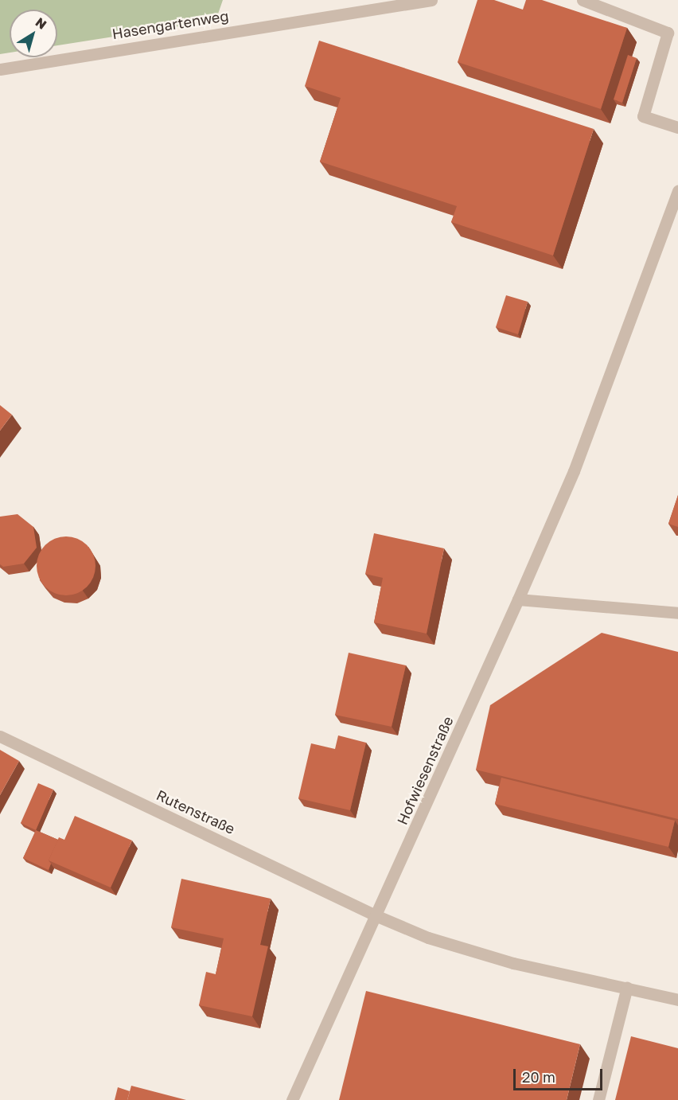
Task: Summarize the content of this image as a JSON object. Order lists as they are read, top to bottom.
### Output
{
  "streets": {
    "street": ["Hasengartenweg", "Hofwiesenstraße", "Rutenstraße"]
  },
  "crossings": [
    ["Hofwiesenstraße", "Rutenstraße"]
  ],
  "scale_bar": "20 m",
  "north": "top right"
}
